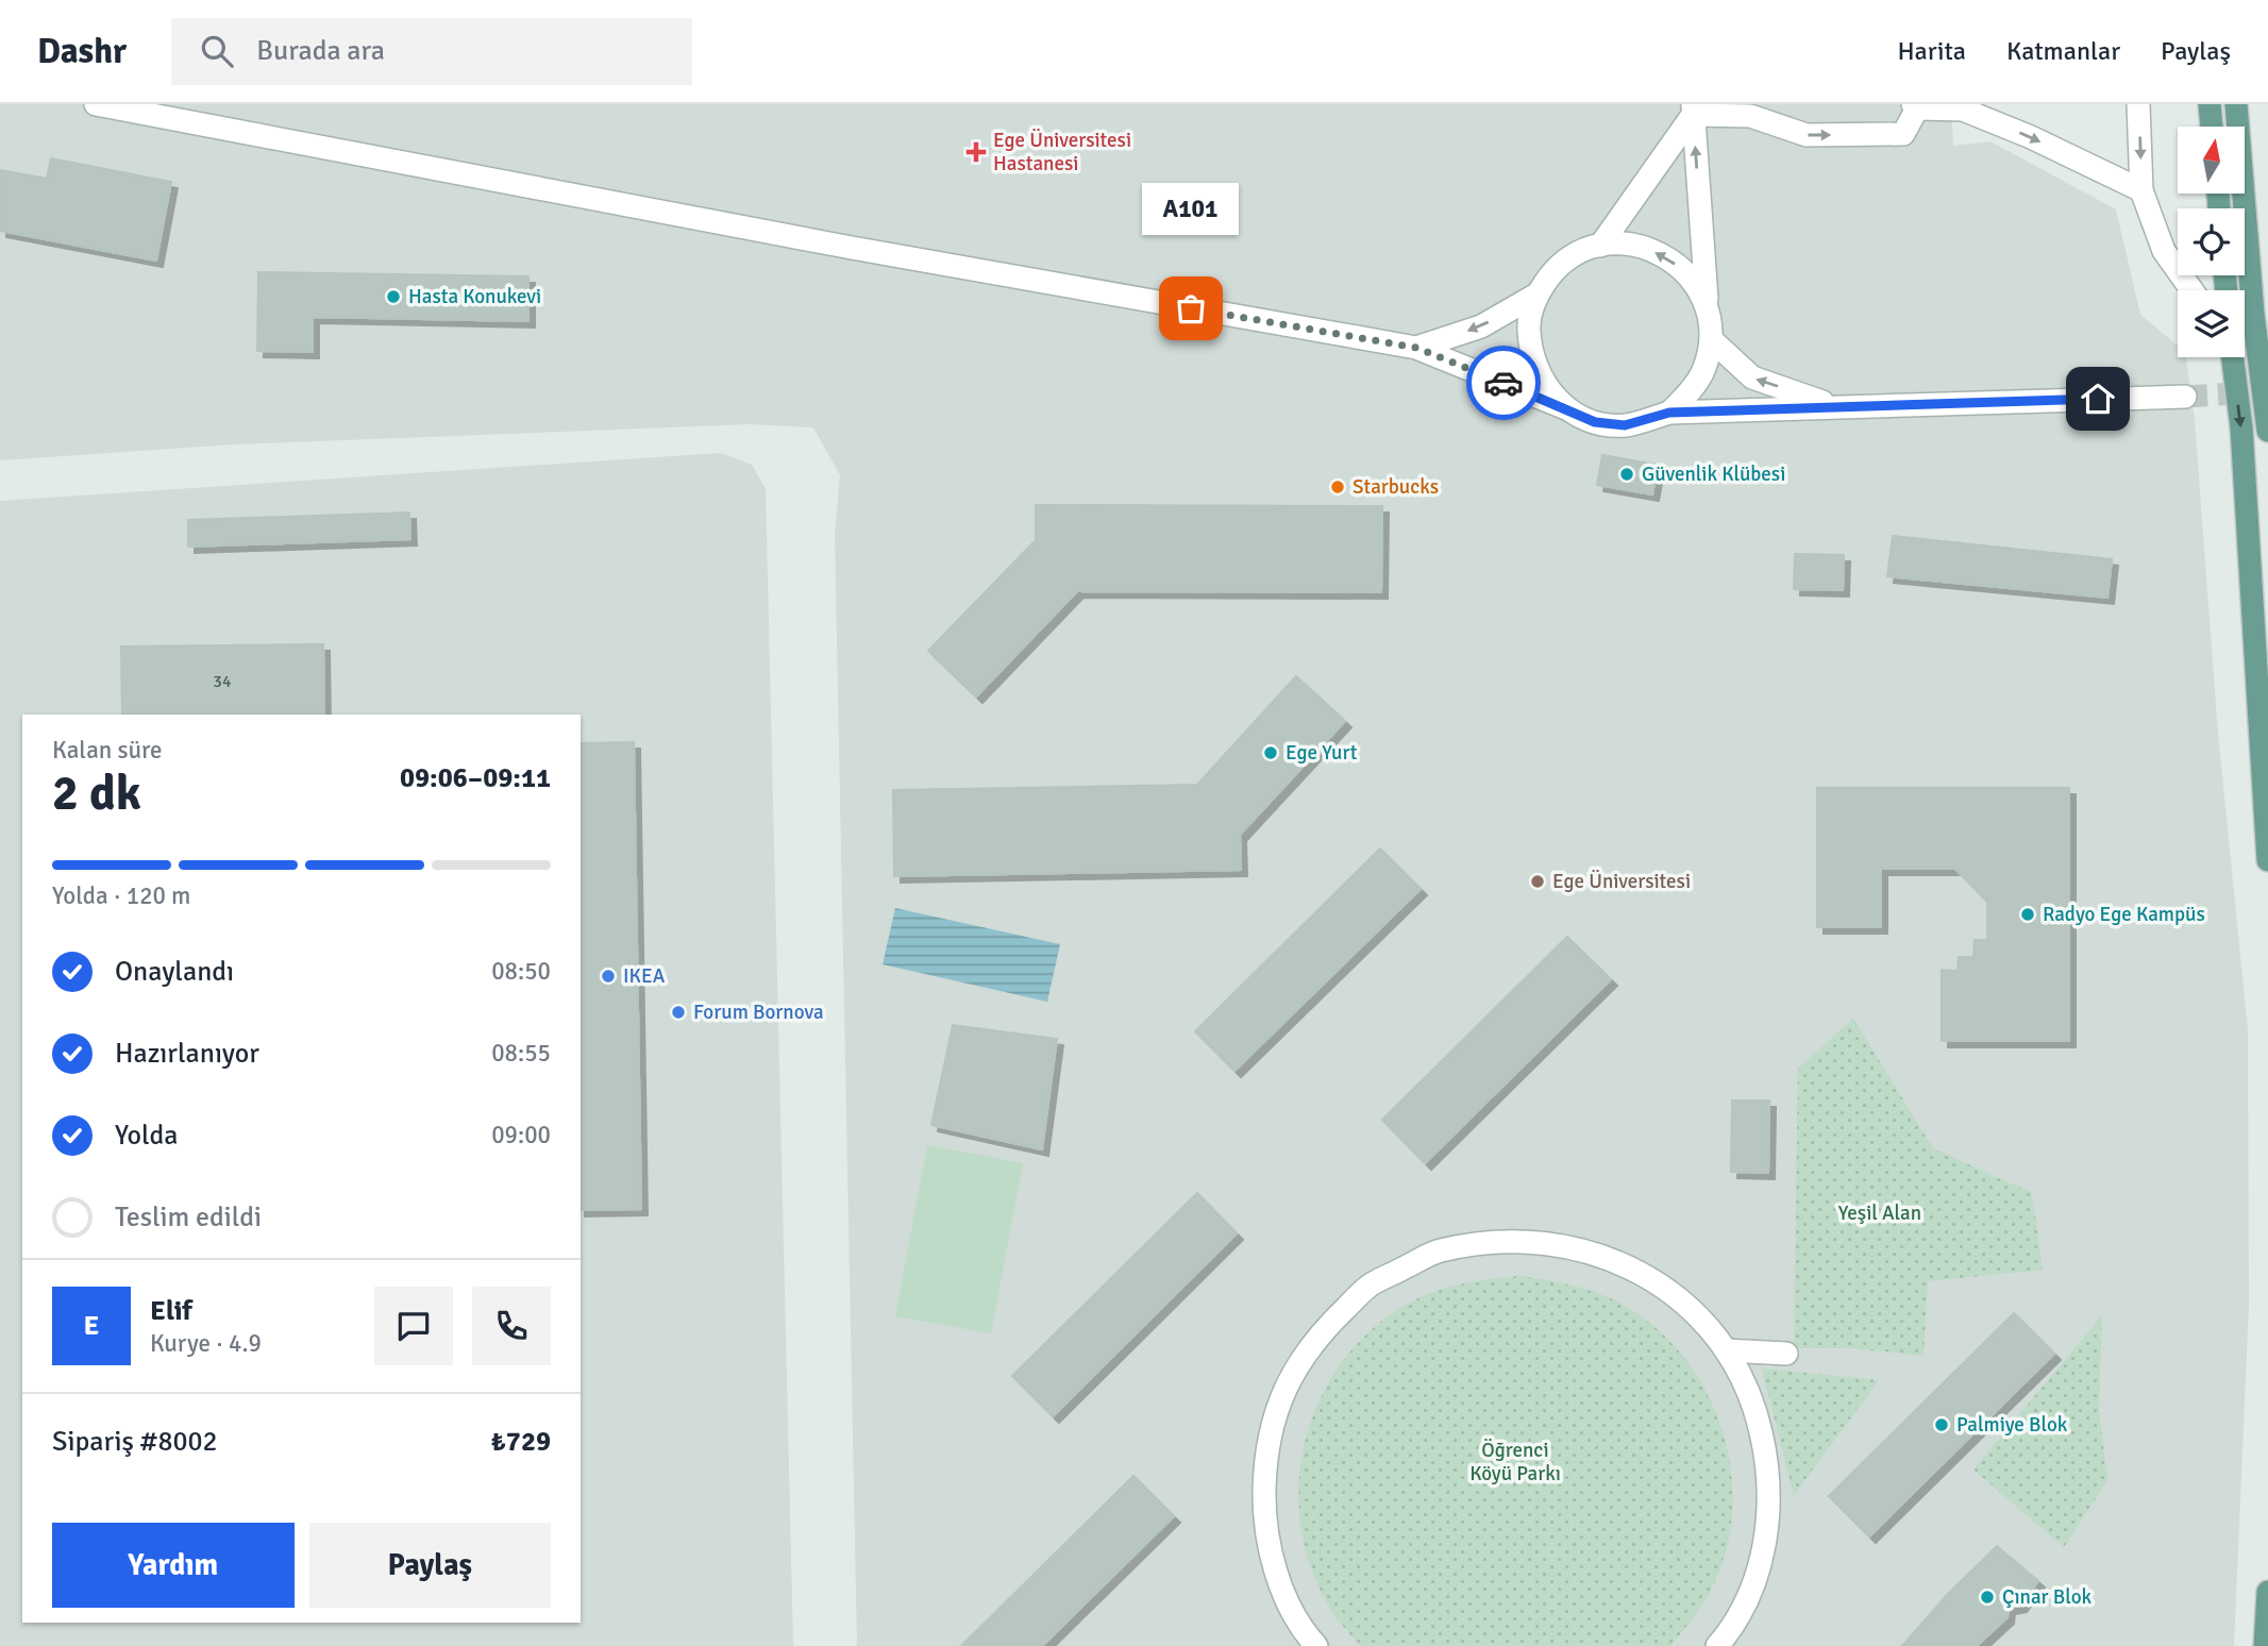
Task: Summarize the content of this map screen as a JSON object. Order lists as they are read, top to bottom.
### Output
{
  "parks": ["Yeşil Alan", "Öğrenci Köyü Parkı"],
  "places": {
    "health": ["Ege Üniversitesi Hastanesi"],
    "other": [
      "Hasta Konukevi",
      "A101",
      "Güvenlik Klübesi",
      "Starbucks",
      "Ege Yurt",
      "Ege Üniversitesi",
      "Radyo Ege Kampüs",
      "IKEA",
      "Forum Bornova",
      "Palmiye Blok",
      "Çınar Blok"
    ]
  },
  "house_numbers": ["34"],
  "north": "top",
  "page": {
    "header": "Dashr",
    "search": "Burada ara",
    "nav": ["Harita", "Katmanlar", "Paylaş"],
    "bubble": "A101",
    "heading": ["2 dk", "Kalan süre", "09:06–09:11"],
    "panel": [
      "Elif",
      "Kurye · 4.9",
      "Sipariş #8002",
      "₺729"
    ],
    "bar": "Yolda · 120 m",
    "list": [
      ["Onaylandı", "08:50"],
      ["Hazırlanıyor", "08:55"],
      ["Yolda", "09:00"],
      "Teslim edildi"
    ],
    "round": "E",
    "buttons": ["Yardım", "Paylaş"]
  }
}
